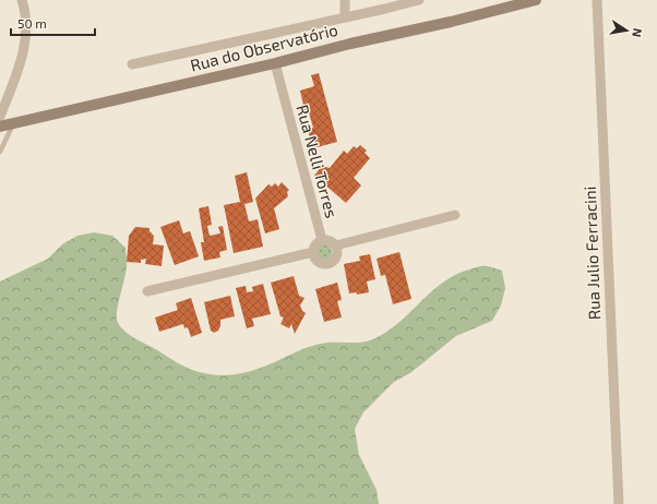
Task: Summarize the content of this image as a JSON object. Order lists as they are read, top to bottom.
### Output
{
  "streets": {
    "street": ["Rua do Observatório", "Rua Nelli Torres", "Rua Julio Ferracini"]
  },
  "crossings": [
    ["Rua do Observatório", "Rua Nelli Torres"]
  ],
  "scale_bar": "50 m",
  "north": "right"
}
